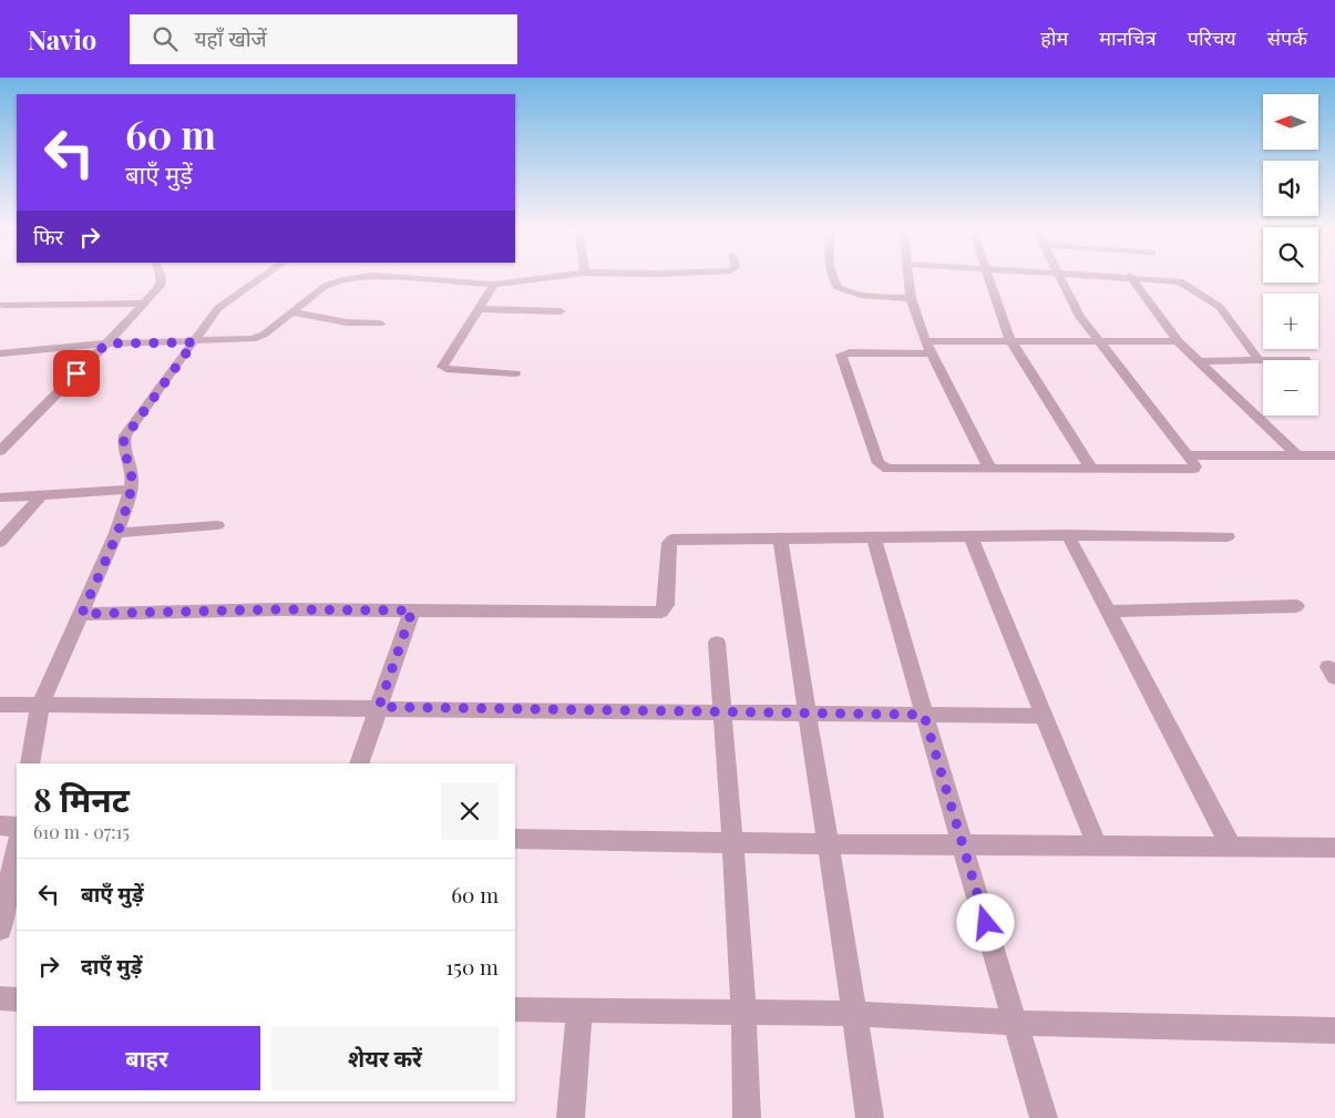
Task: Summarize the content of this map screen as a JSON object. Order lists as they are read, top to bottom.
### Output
{
  "north": "left",
  "page": {
    "header": "Navio",
    "search": "यहाँ खोजें",
    "nav": [
      "होम",
      "मानचित्र",
      "परिचय",
      "संपर्क"
    ],
    "map_buttons": ["+", "−"],
    "turn": ["60 m", "बाएँ मुड़ें"],
    "then": "फिर",
    "heading": ["8 मिनट", "610 m · 07:15"],
    "list": [
      {
        "name": "बाएँ मुड़ें",
        "value": "60 m"
      },
      {
        "name": "दाएँ मुड़ें",
        "value": "150 m"
      }
    ],
    "buttons": ["बाहर", "शेयर करें"]
  }
}
